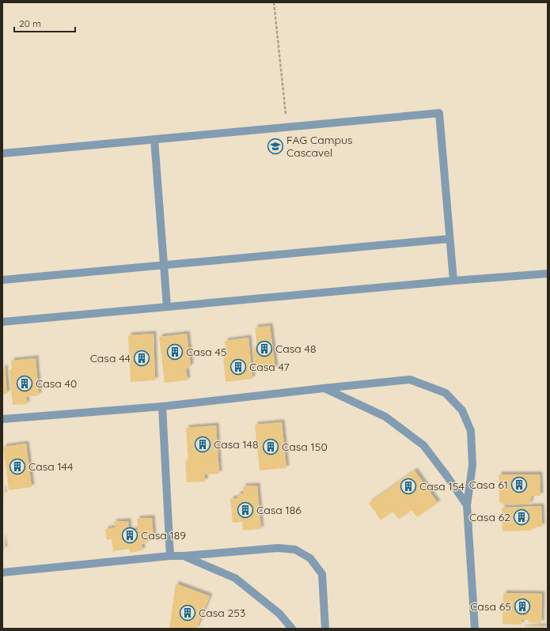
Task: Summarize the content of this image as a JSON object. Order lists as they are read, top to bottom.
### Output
{
  "places": {
    "school or university": ["FAG Campus Cascavel"],
    "building": [
      "Casa 48",
      "Casa 45",
      "Casa 44",
      "Casa 47",
      "Casa 40",
      "Casa 148",
      "Casa 150",
      "Casa 144",
      "Casa 61",
      "Casa 154",
      "Casa 186",
      "Casa 62",
      "Casa 189",
      "Casa 65",
      "Casa 253"
    ]
  },
  "scale_bar": "20 m"
}
